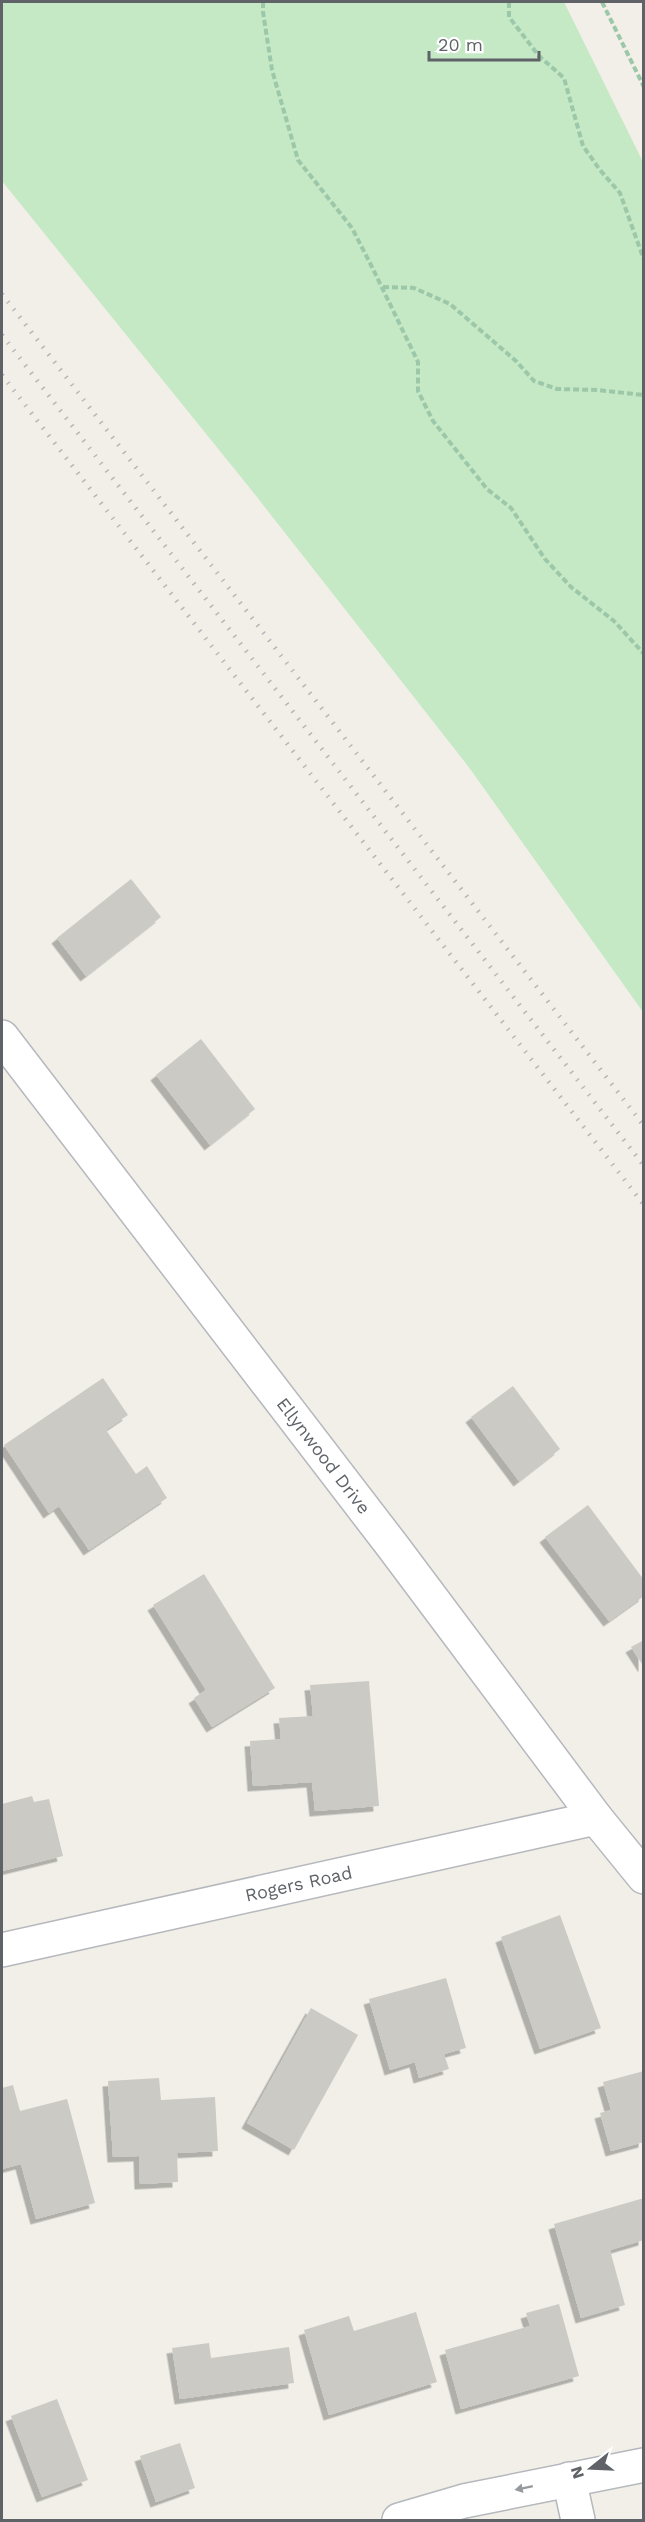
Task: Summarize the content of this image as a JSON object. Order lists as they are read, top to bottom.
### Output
{
  "streets": {
    "street": ["Ellynwood Drive", "Rogers Road"]
  },
  "crossings": [
    ["Ellynwood Drive", "Rogers Road"]
  ],
  "scale_bar": "20 m",
  "north": "left"
}
